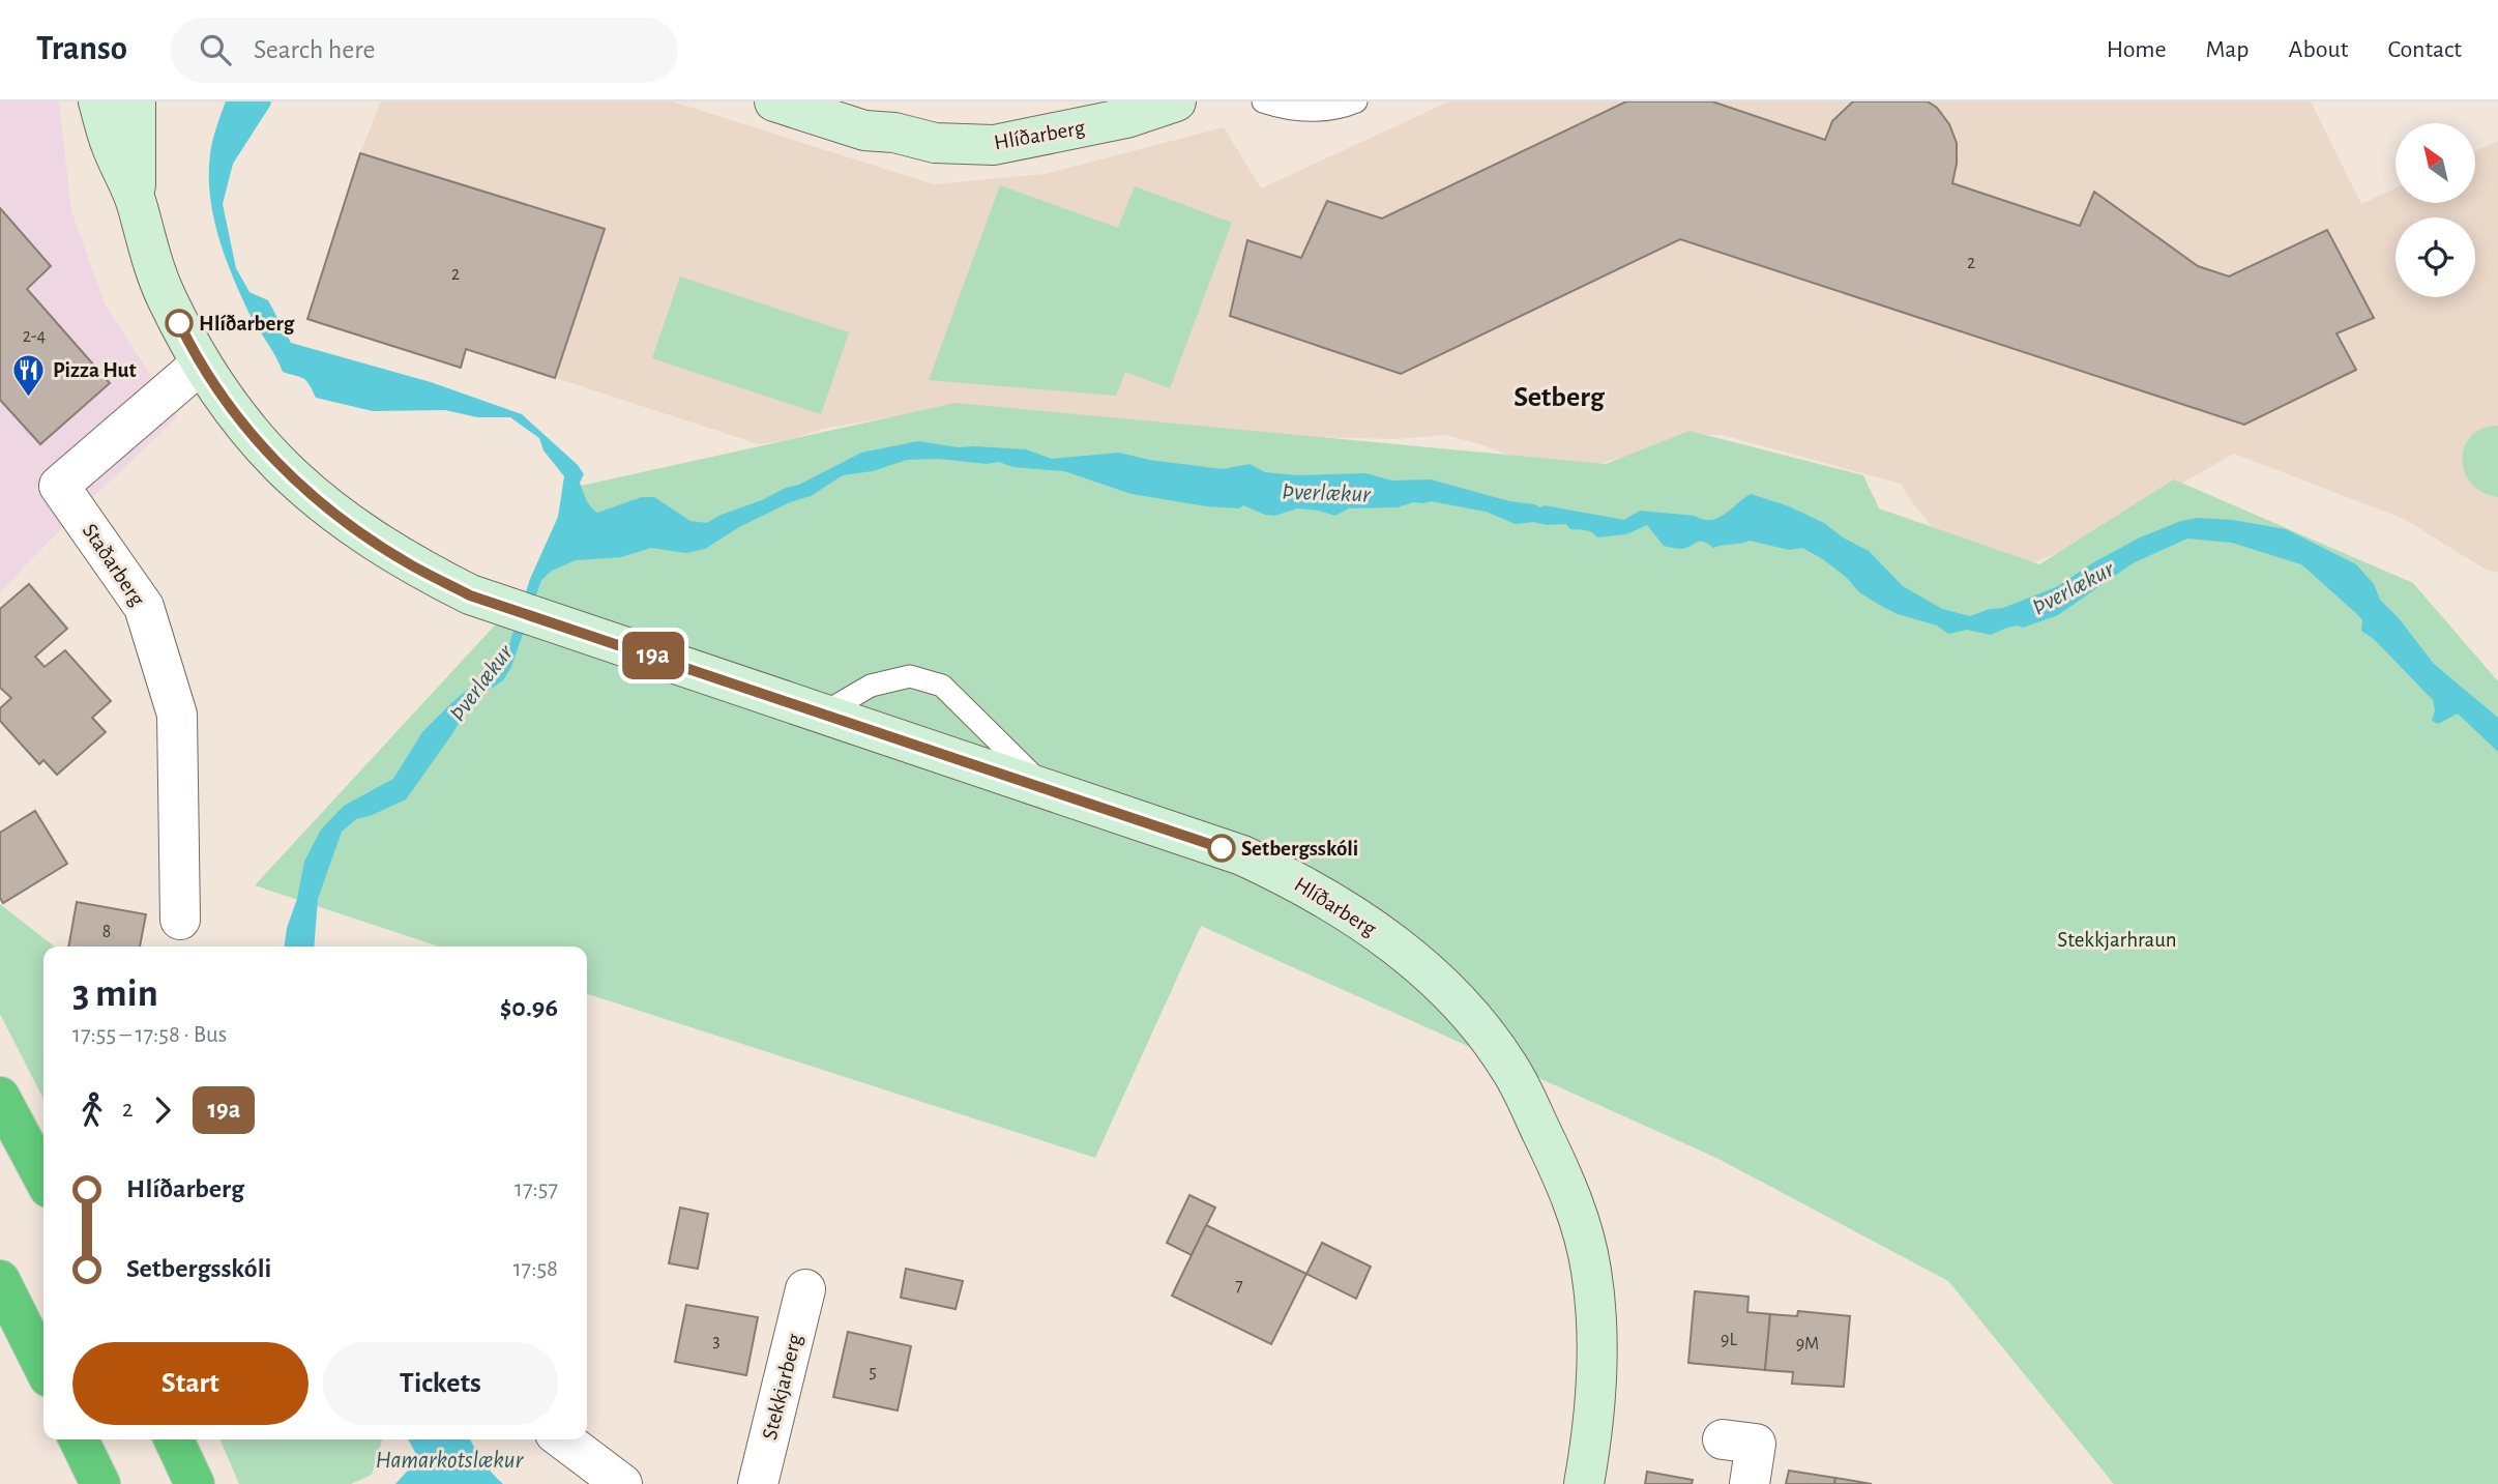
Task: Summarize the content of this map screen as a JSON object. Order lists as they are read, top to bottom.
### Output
{
  "streets": {
    "street": ["Hlíðarberg", "Staðarberg", "Stekkjarberg"]
  },
  "crossings": [
    ["Hlíðarberg", "Staðarberg"]
  ],
  "districts": ["Setberg"],
  "water": ["Þverlækur", "Hamarkotslækur"],
  "parks": ["Stekkjarhraun"],
  "places": {
    "other": ["Hlíðarberg", "Setbergsskóli"],
    "restaurant": ["Pizza Hut"]
  },
  "lines": ["bus line 19a"],
  "house_numbers": [
    "2",
    "2",
    "2-4",
    "8",
    "7",
    "9L",
    "3",
    "9M",
    "5"
  ],
  "north": "top left",
  "page": {
    "header": "Transo",
    "search": "Search here",
    "nav": [
      "Home",
      "Map",
      "About",
      "Contact"
    ],
    "on_map": "19a",
    "heading": ["3 min", "17:55 – 17:58 · Bus", "$0.96"],
    "legs": ["2", "19a"],
    "list": [
      {
        "name": "Hlíðarberg",
        "value": "17:57"
      },
      {
        "name": "Setbergsskóli",
        "value": "17:58"
      }
    ],
    "buttons": ["Start", "Tickets"]
  }
}
